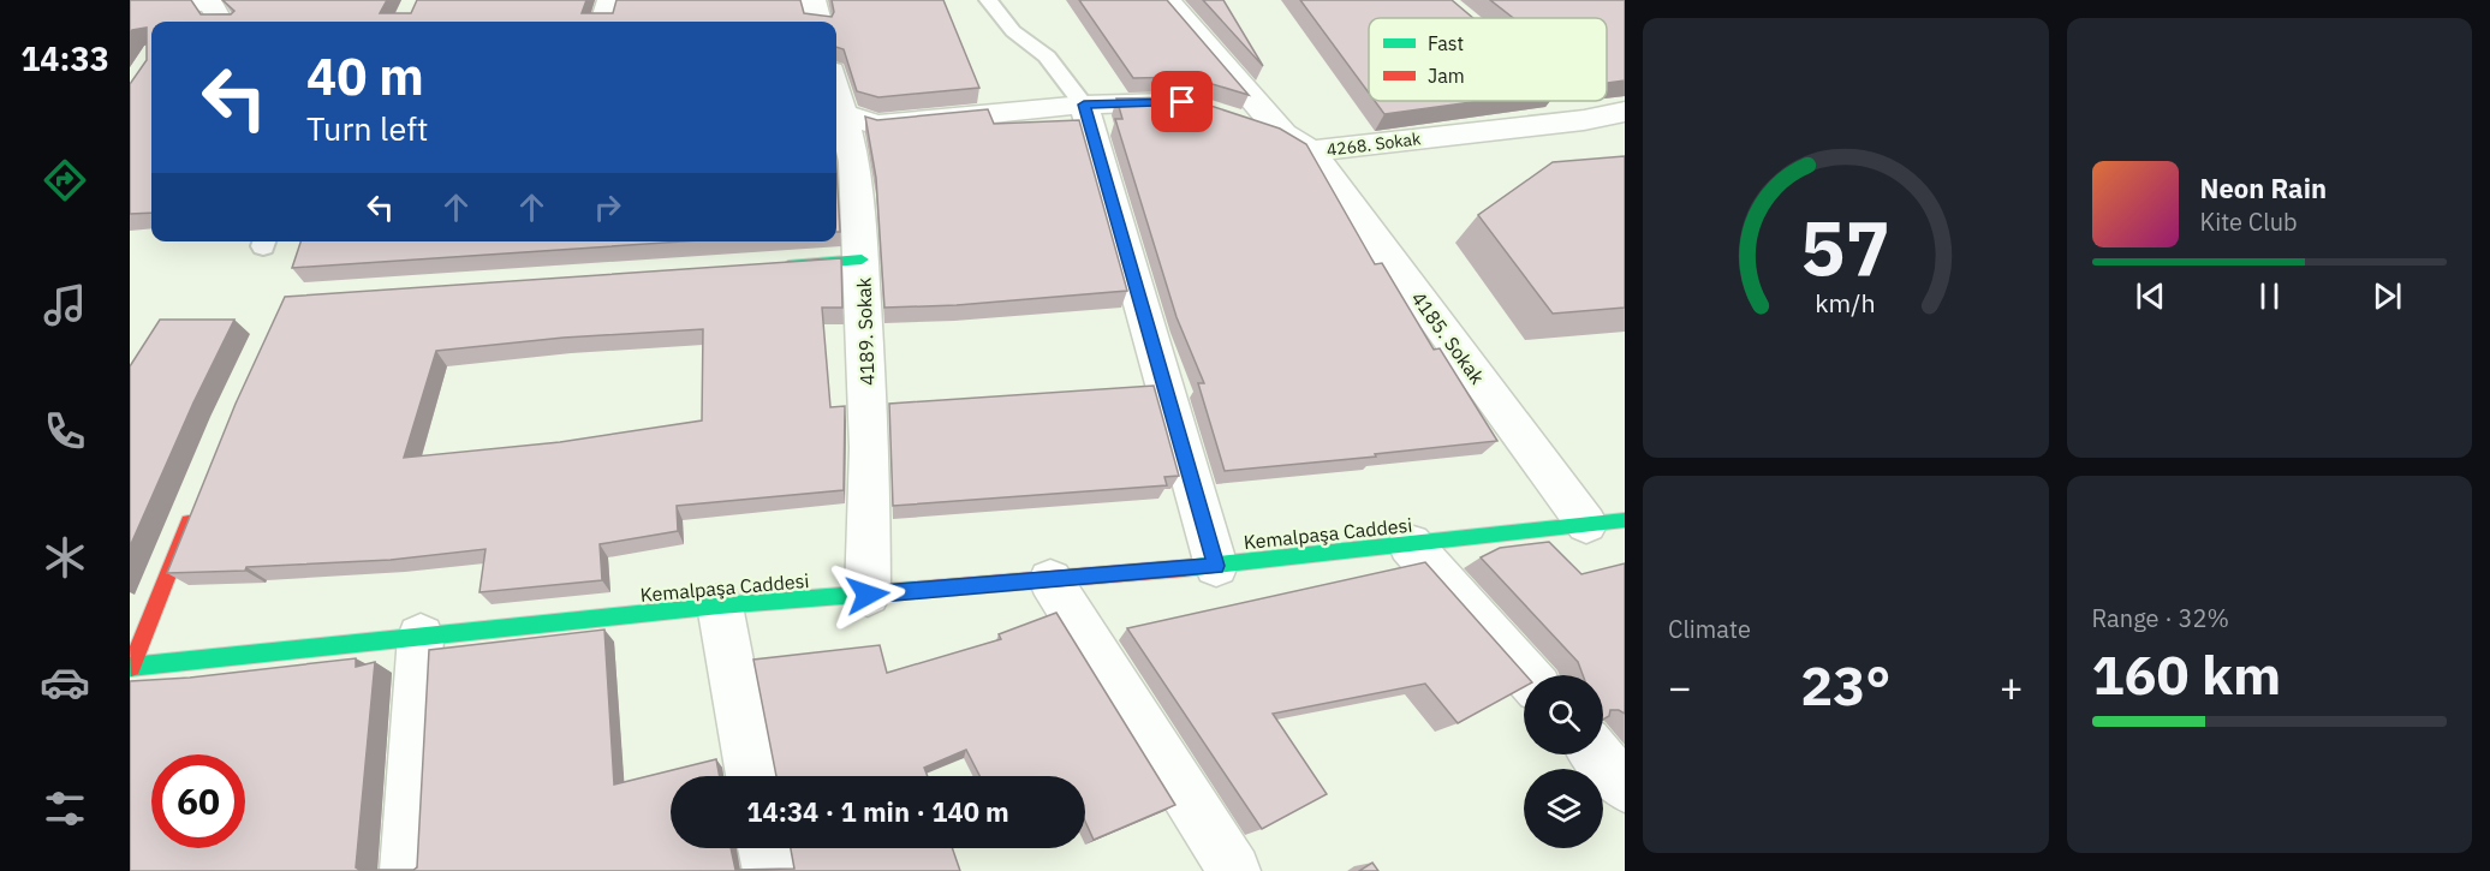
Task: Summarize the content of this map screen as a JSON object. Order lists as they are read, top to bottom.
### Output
{
  "streets": {
    "main road": ["Kemalpaşa Caddesi"],
    "street": ["4268. Sokak", "4189. Sokak", "4185. Sokak"]
  },
  "crossings": [
    ["4268. Sokak", "4185. Sokak"],
    ["4189. Sokak", "Kemalpaşa Caddesi"],
    ["4185. Sokak", "Kemalpaşa Caddesi"]
  ],
  "legend": ["Fast", "Jam"],
  "page": {
    "tabs": "14:33",
    "turn": ["40 m", "Turn left"],
    "song": ["Neon Rain", "Kite Club"],
    "tile": [
      "Climate",
      ["Range · 32%", "160 km"]
    ],
    "heat": ["−", "23°", "+"],
    "limit": "60",
    "trip": "14:34 · 1 min · 140 m",
    "gauge": ["57", "km/h"]
  }
}
